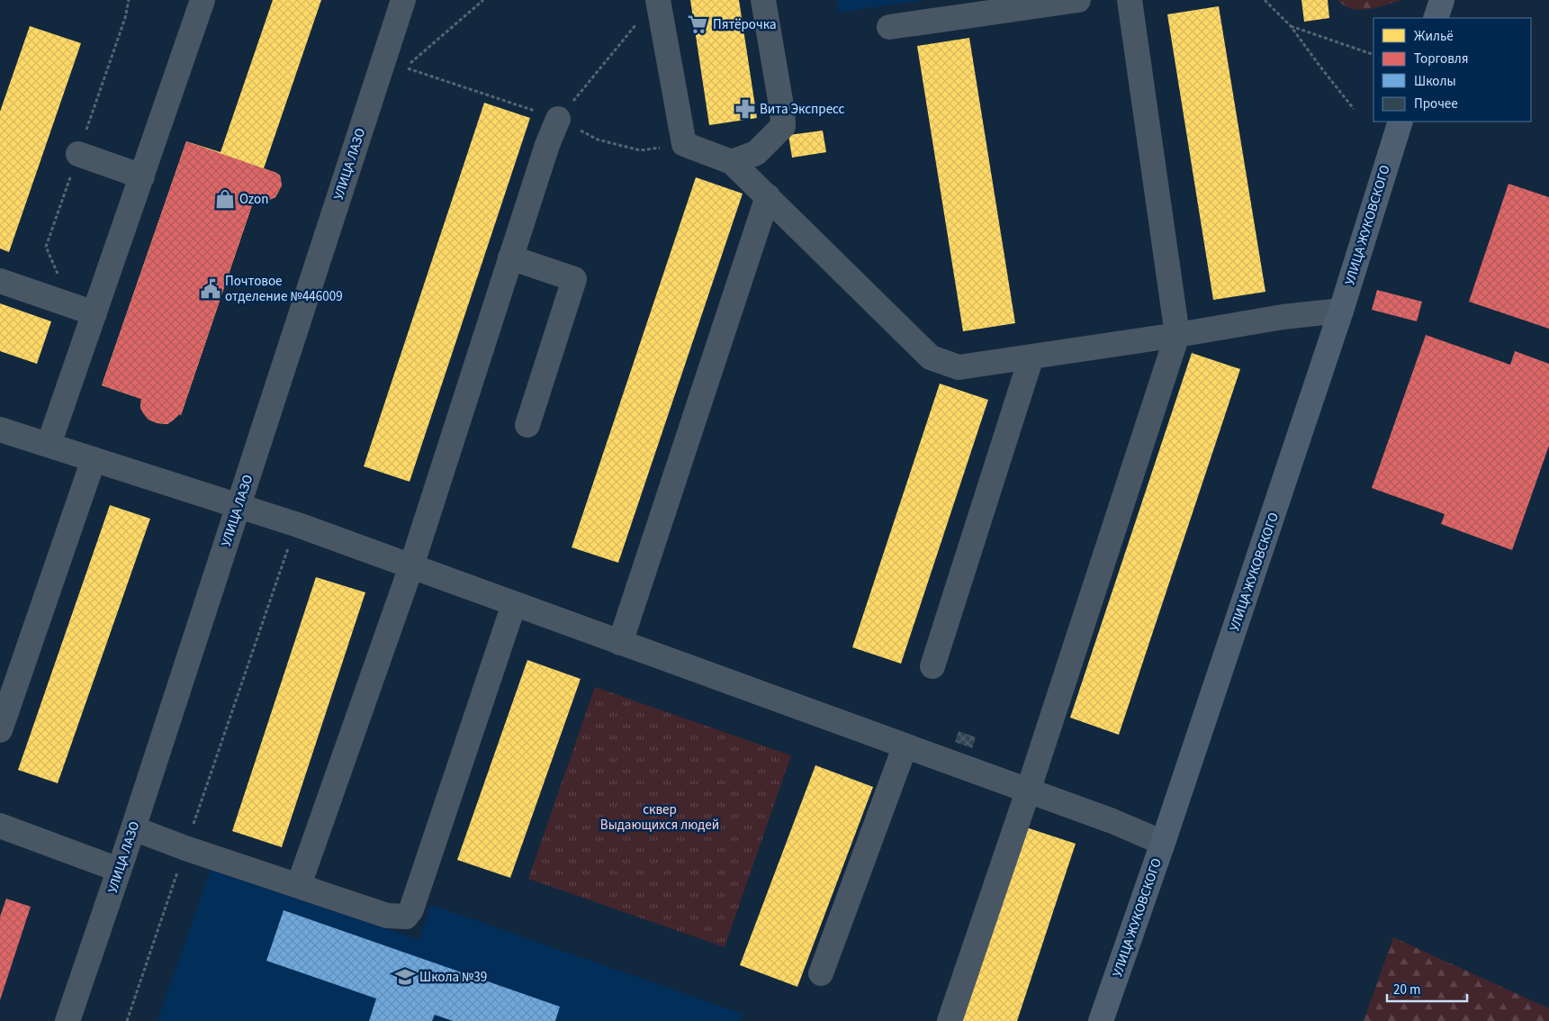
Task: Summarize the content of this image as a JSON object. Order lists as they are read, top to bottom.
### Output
{
  "streets": {
    "main road": ["УЛИЦА ЖУКОВСКОГО"],
    "street": ["УЛИЦА ЛАЗО"]
  },
  "parks": ["сквер Выдающихся людей"],
  "places": {
    "supermarket": ["Пятёрочка"],
    "pharmacy": ["Вита Экспресс"],
    "shop": ["Ozon"],
    "public building": ["Почтовое отделение №446009"],
    "school or university": ["Школа №39"]
  },
  "legend": [
    "Жильё",
    "Торговля",
    "Школы",
    "Прочее"
  ],
  "scale_bar": "20 m"
}
